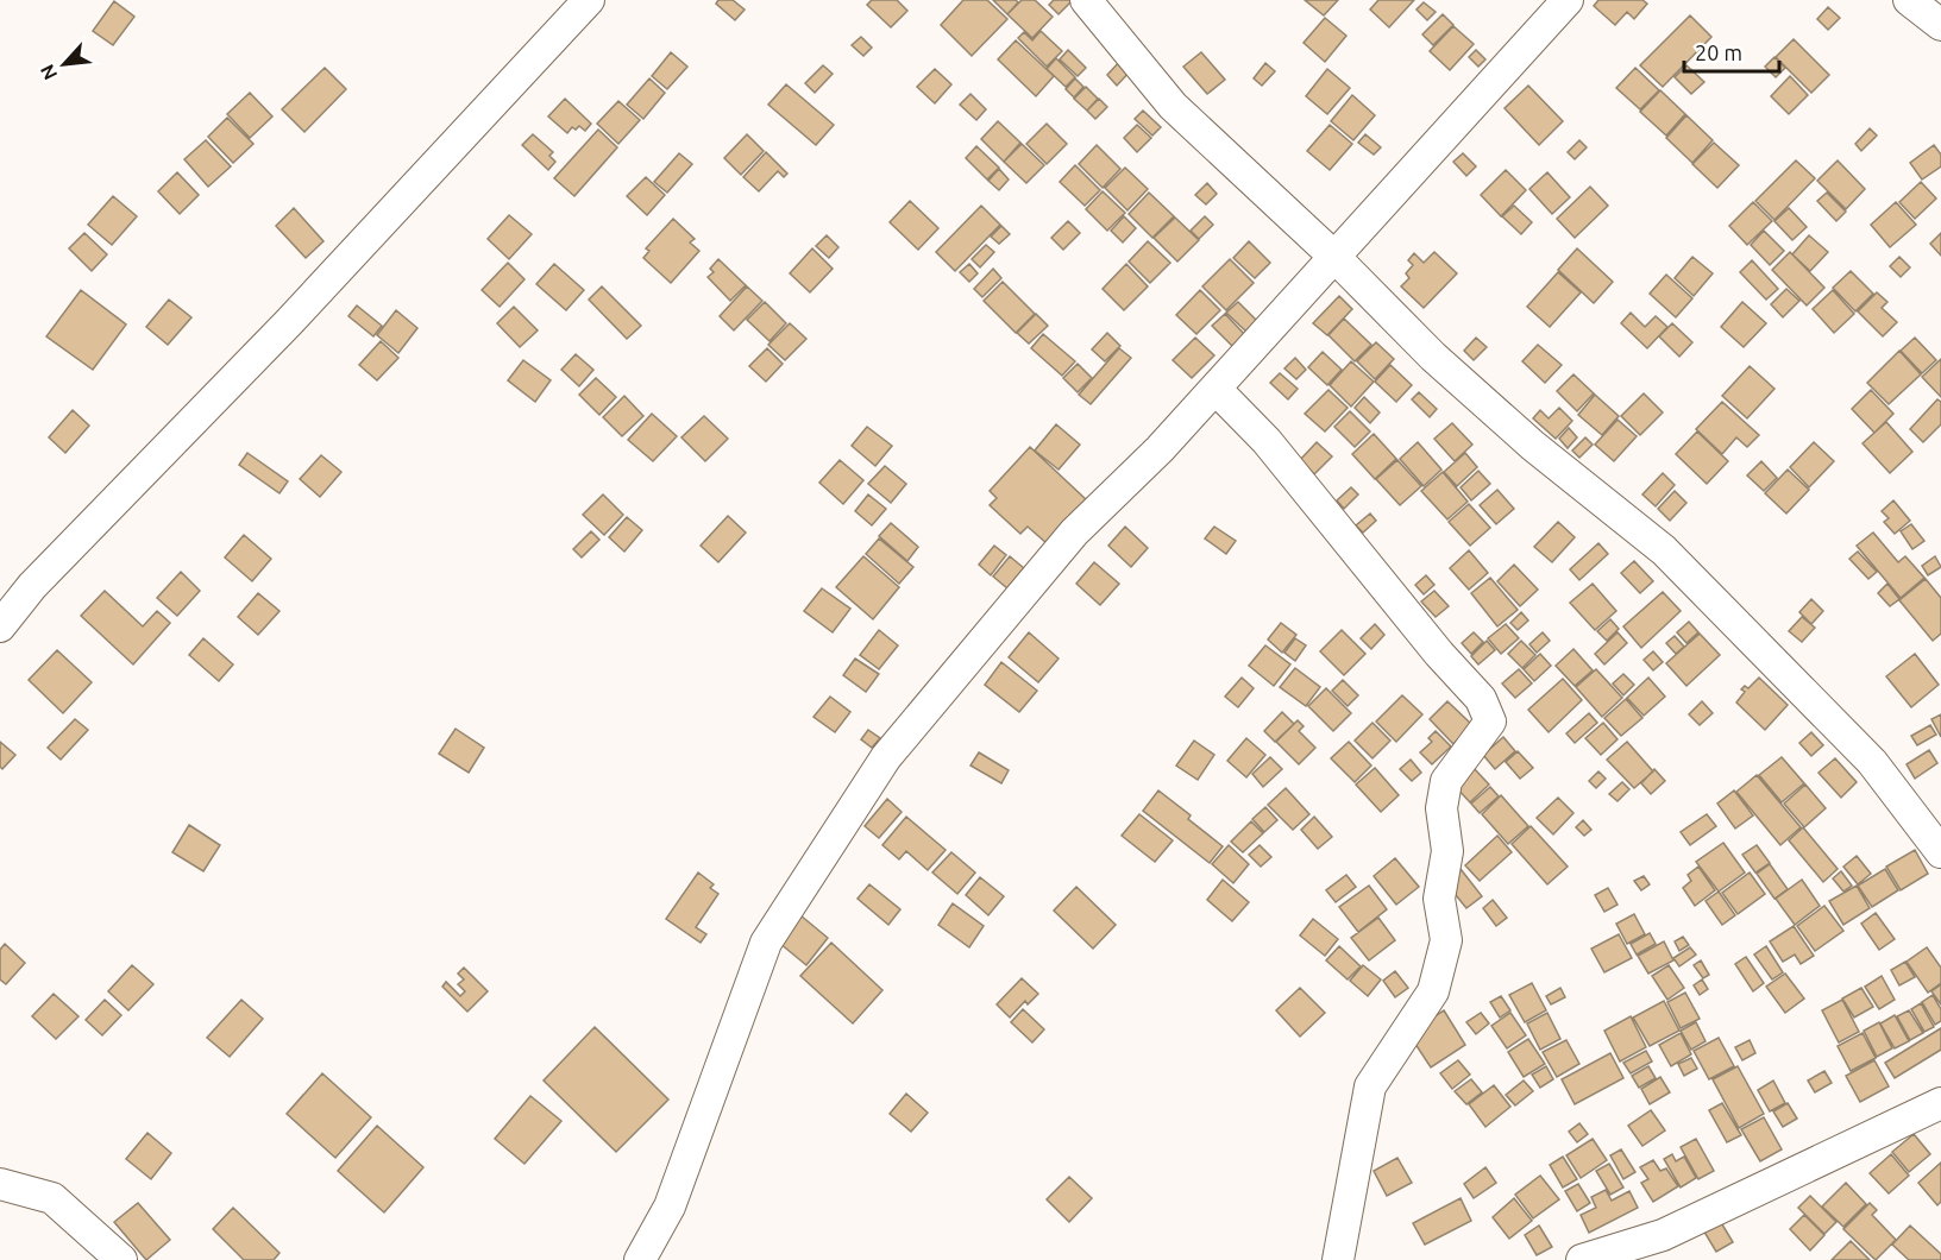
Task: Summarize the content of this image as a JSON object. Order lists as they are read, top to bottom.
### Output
{
  "scale_bar": "20 m",
  "north": "bottom left"
}
